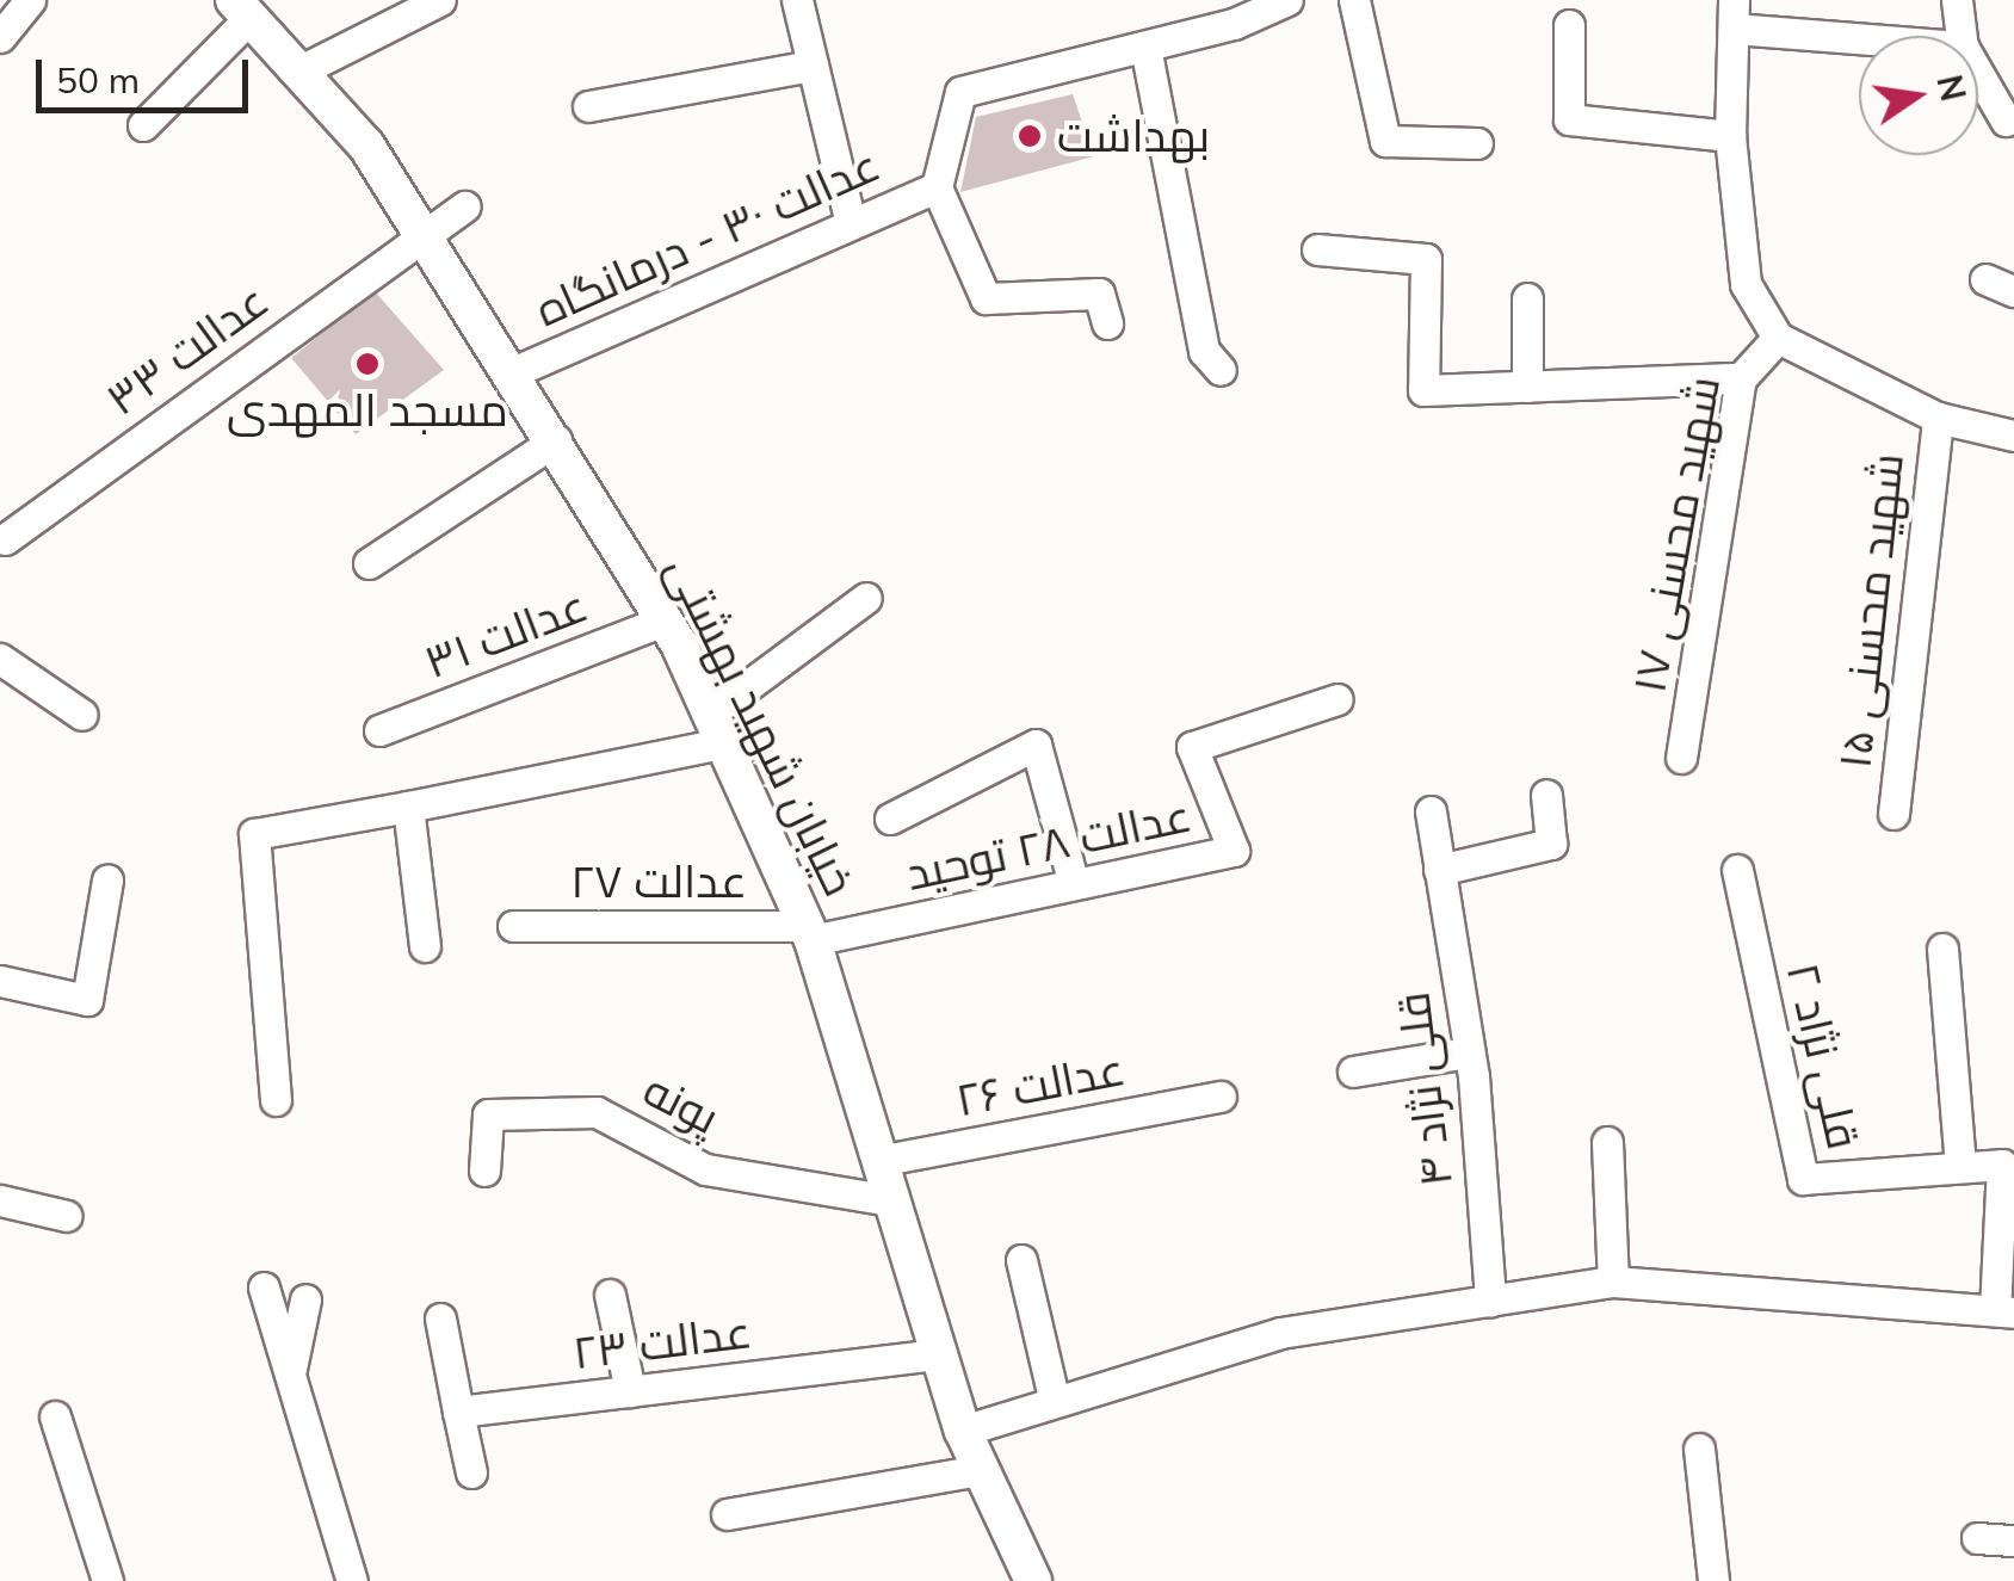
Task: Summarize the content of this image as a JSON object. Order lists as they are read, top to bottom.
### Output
{
  "streets": {
    "main road": ["خیابان شهید بهشتی"],
    "street": [
      "عدالت ۳۰ - درمانگاه",
      "عدالت ۳۳",
      "شهید محسنی ۱۷",
      "شهید محسنی ۱۵",
      "عدالت ۳۱",
      "عدالت ۲۸ توحید",
      "عدالت ۲۷",
      "قلی نژاد ۲",
      "عدالت ۲۶",
      "قلی نژاد ۴",
      "پونه",
      "عدالت ۲۳"
    ]
  },
  "crossings": [
    ["عدالت ۳۰ - درمانگاه", "خیابان شهید بهشتی"],
    ["عدالت ۳۳", "خیابان شهید بهشتی"],
    ["عدالت ۳۱", "خیابان شهید بهشتی"],
    ["خیابان شهید بهشتی", "عدالت ۲۸ توحید"],
    ["خیابان شهید بهشتی", "عدالت ۲۷"],
    ["خیابان شهید بهشتی", "عدالت ۲۶"],
    ["خیابان شهید بهشتی", "پونه"],
    ["خیابان شهید بهشتی", "عدالت ۲۳"],
    ["عدالت ۲۸ توحید", "عدالت ۲۷"]
  ],
  "places": ["بهداشت", "مسجد المهدی"],
  "scale_bar": "50 m",
  "north": "right"
}
